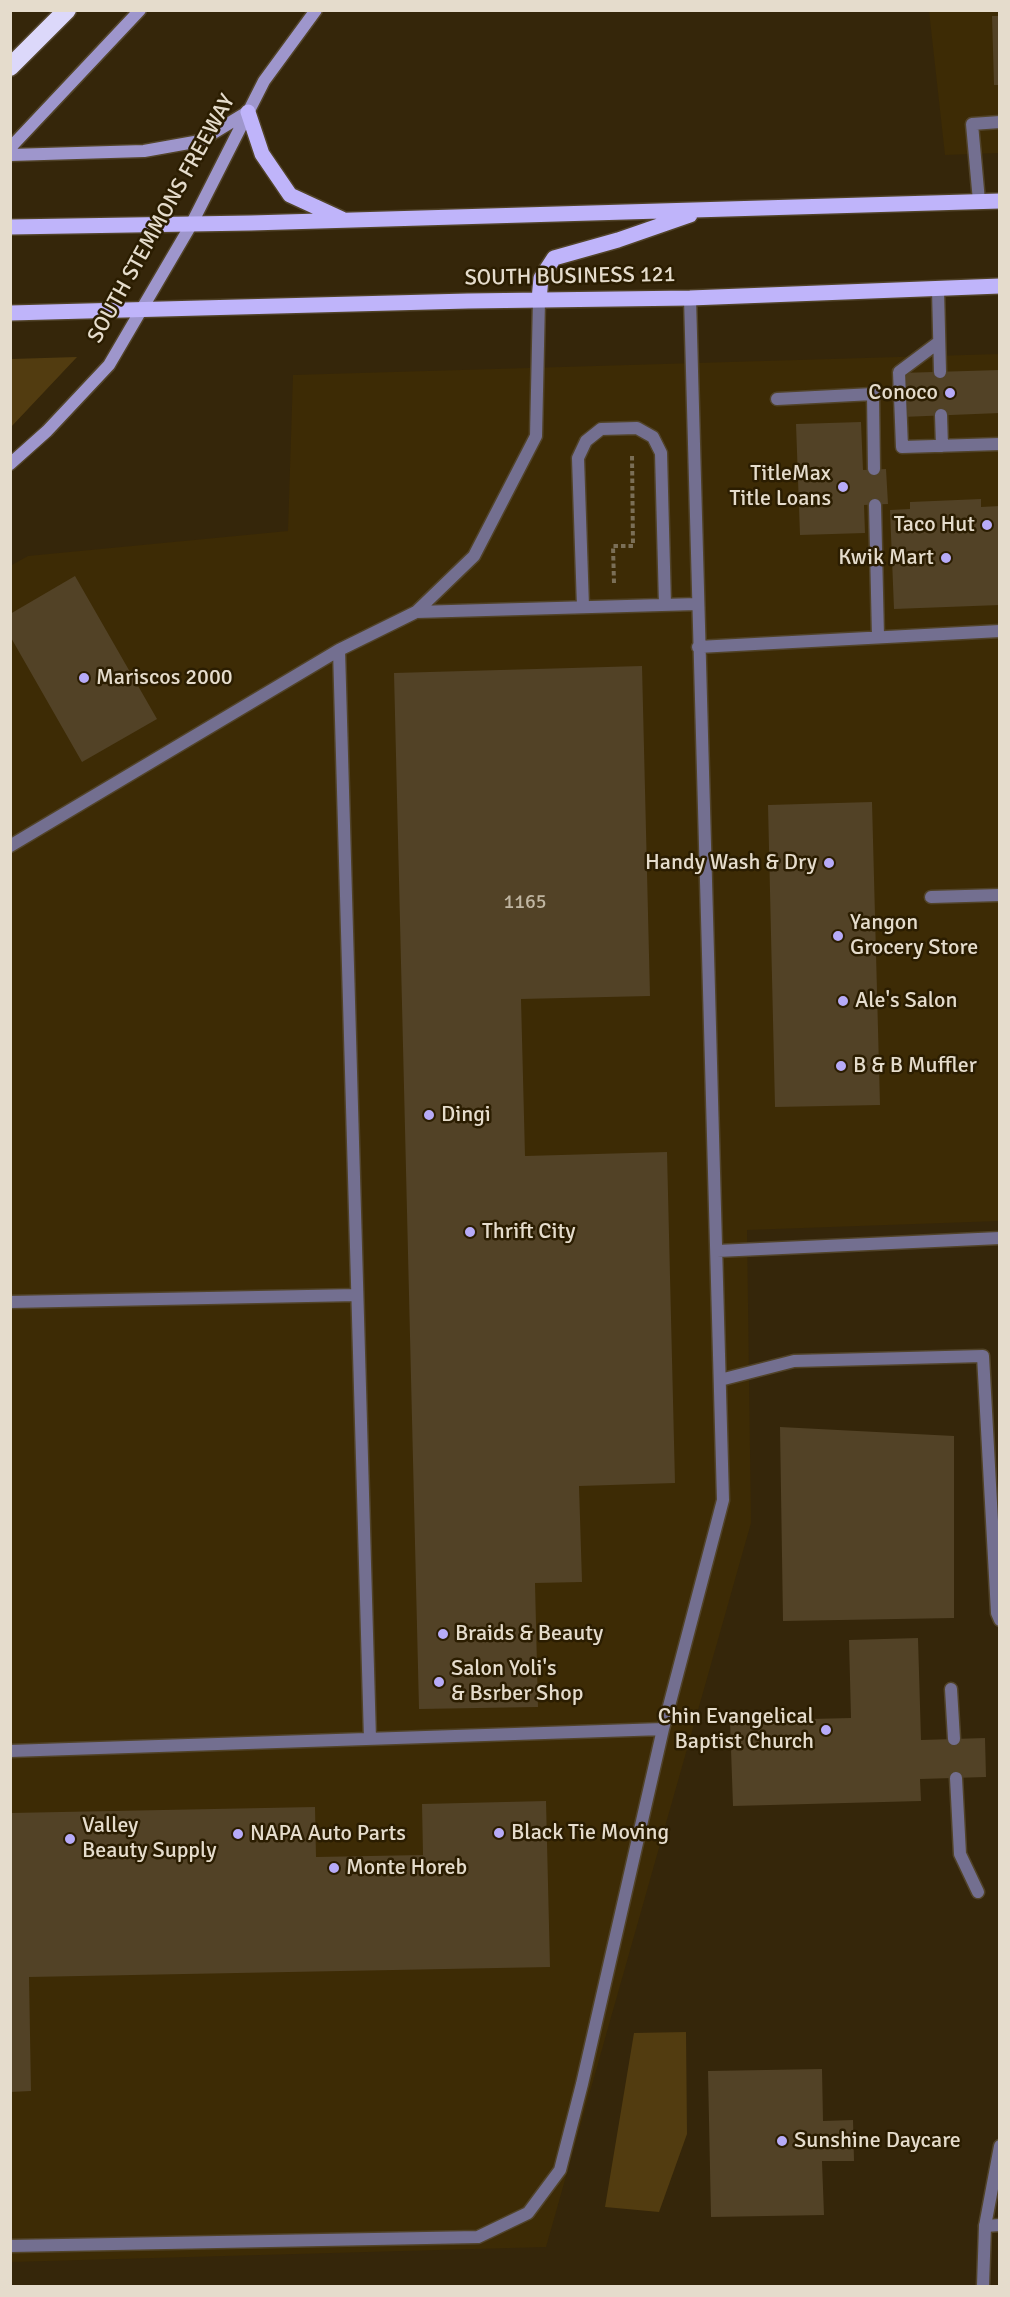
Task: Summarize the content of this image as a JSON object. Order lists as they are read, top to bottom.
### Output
{
  "streets": {
    "main road": ["SOUTH STEMMONS FREEWAY", "SOUTH BUSINESS 121"]
  },
  "crossings": [
    ["SOUTH STEMMONS FREEWAY", "SOUTH BUSINESS 121"]
  ],
  "places": [
    "Conoco",
    "TitleMax Title Loans",
    "Taco Hut",
    "Kwik Mart",
    "Mariscos 2000",
    "Handy Wash & Dry",
    "Yangon Grocery Store",
    "Ale's Salon",
    "B & B Muffler",
    "Dingi",
    "Thrift City",
    "Braids & Beauty",
    "Salon Yoli's & Bsrber Shop",
    "Chin Evangelical Baptist Church",
    "Black Tie Moving",
    "NAPA Auto Parts",
    "Valley Beauty Supply",
    "Monte Horeb",
    "Sunshine Daycare"
  ],
  "house_numbers": ["1165"]
}
